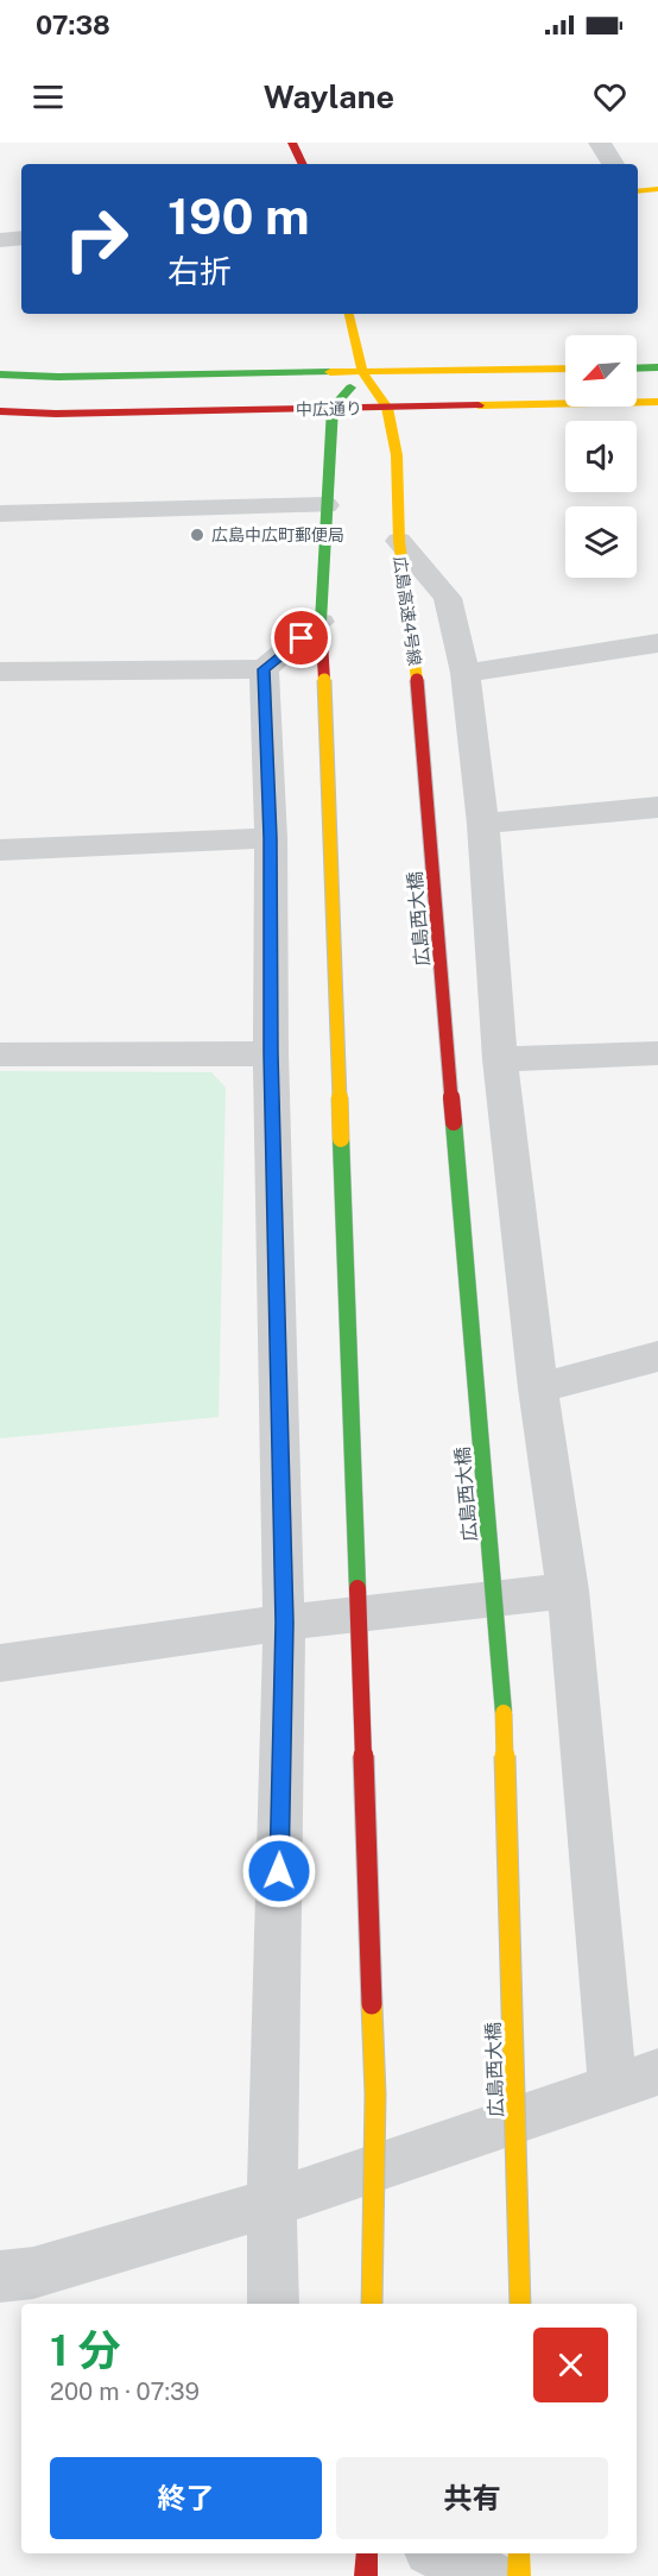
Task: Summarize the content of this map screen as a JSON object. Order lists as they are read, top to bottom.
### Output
{
  "streets": {
    "main road": ["中広通り", "広島高速4号線", "広島西大橋"]
  },
  "crossings": [
    ["中広通り", "広島高速4号線"],
    ["広島高速4号線", "広島西大橋"]
  ],
  "places": ["広島中広町郵便局"],
  "north": "bottom left",
  "page": {
    "status": "07:38",
    "header": "Waylane",
    "turn": ["190 m", "右折"],
    "heading": ["1 分", "200 m · 07:39"],
    "buttons": ["終了", "共有"]
  }
}
